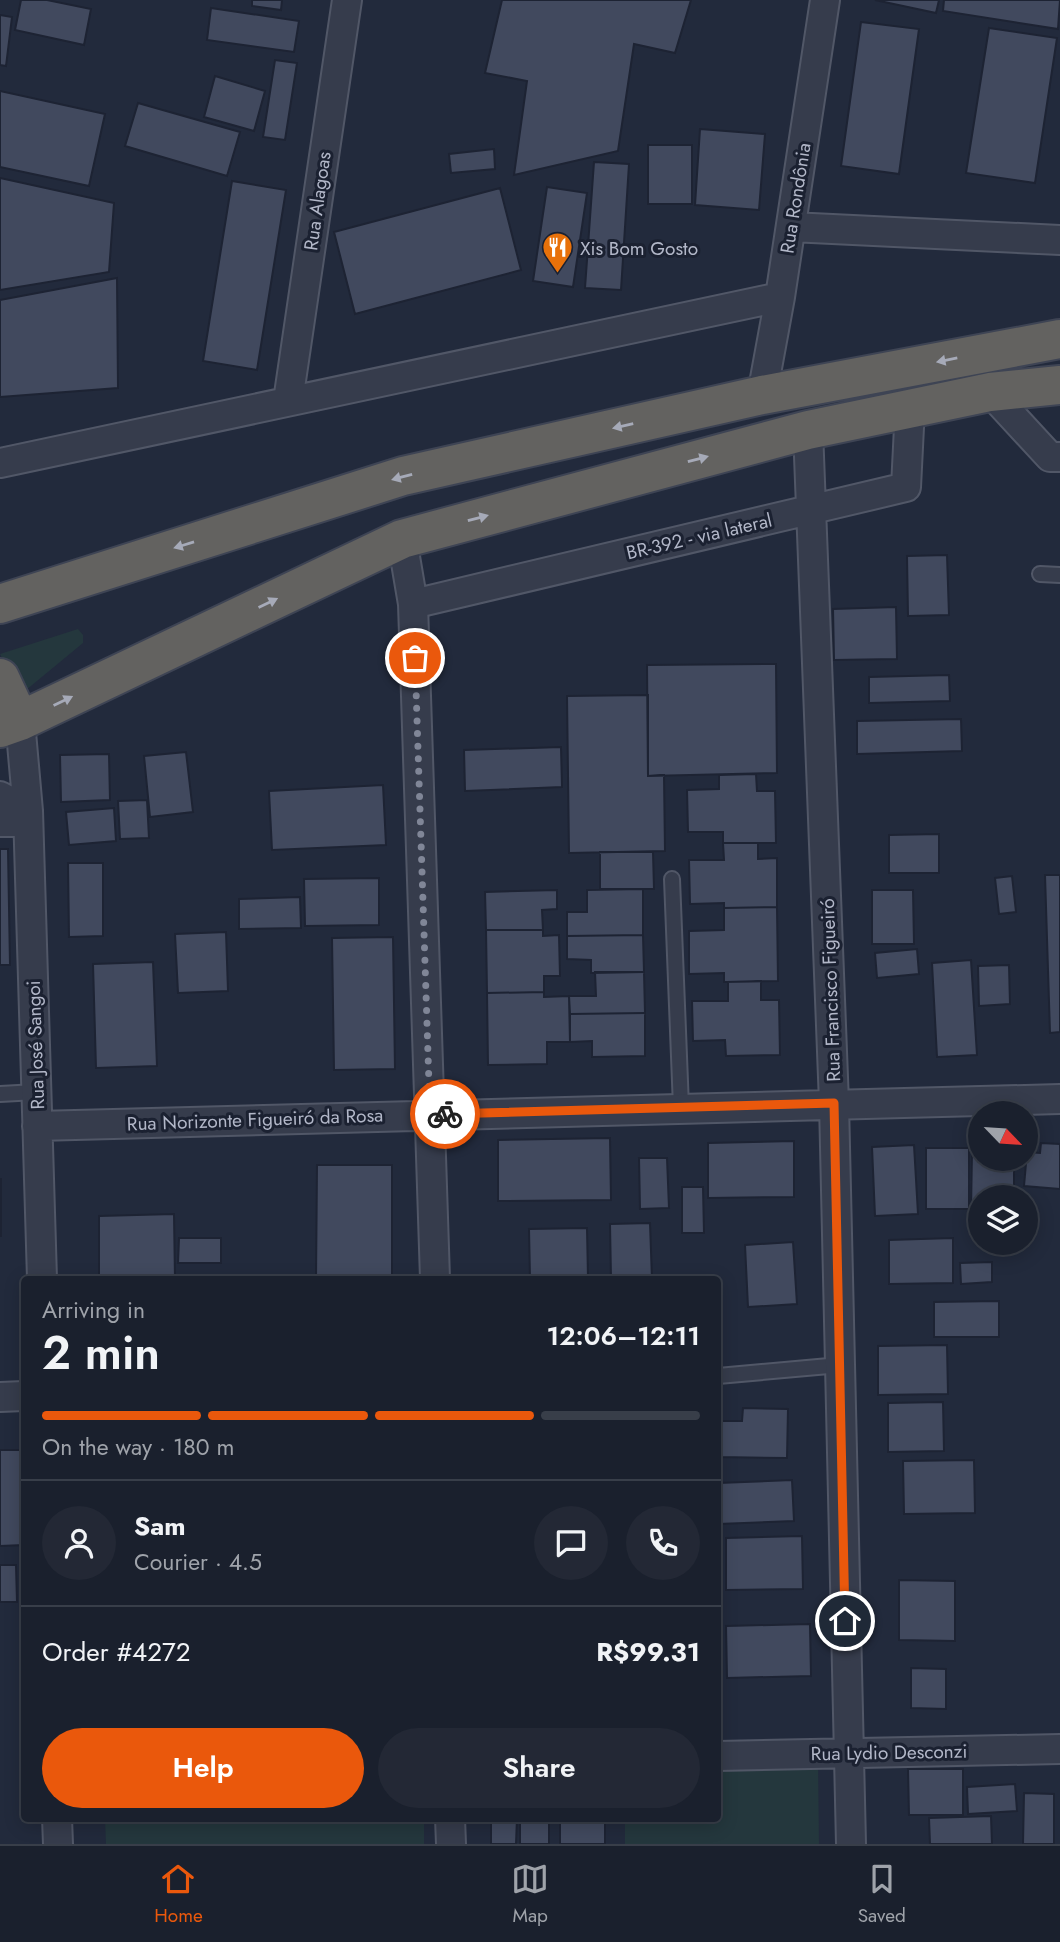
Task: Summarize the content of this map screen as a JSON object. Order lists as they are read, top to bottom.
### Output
{
  "streets": {
    "street": [
      "Rua Rondônia",
      "Rua Alagoas",
      "BR-392 - via lateral",
      "Rua Francisco Figueiró",
      "Rua José Sangoi",
      "Rua Norizonte Figueiró da Rosa",
      "Rua Lydio Desconzi"
    ]
  },
  "crossings": [
    ["BR-392 - via lateral", "Rua Francisco Figueiró"],
    ["Rua Francisco Figueiró", "Rua Norizonte Figueiró da Rosa"],
    ["Rua Francisco Figueiró", "Rua Lydio Desconzi"],
    ["Rua José Sangoi", "Rua Norizonte Figueiró da Rosa"]
  ],
  "places": {
    "restaurant": ["Xis Bom Gosto"]
  },
  "north": "bottom right",
  "page": {
    "heading": ["2 min", "Arriving in", "12:06–12:11"],
    "panel": [
      "Sam",
      "Courier · 4.5",
      "Order #4272",
      "R$99.31"
    ],
    "bar": "On the way · 180 m",
    "buttons": ["Help", "Share"],
    "tabs": ["Home", "Map", "Saved"]
  }
}
